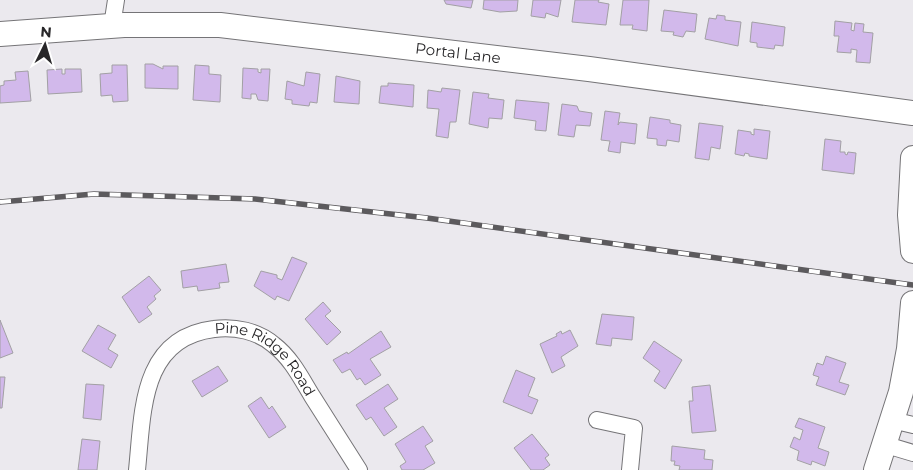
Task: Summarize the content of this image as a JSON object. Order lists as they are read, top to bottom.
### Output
{
  "streets": {
    "street": ["Portal Lane", "Pine Ridge Road"]
  },
  "north": "top"
}
